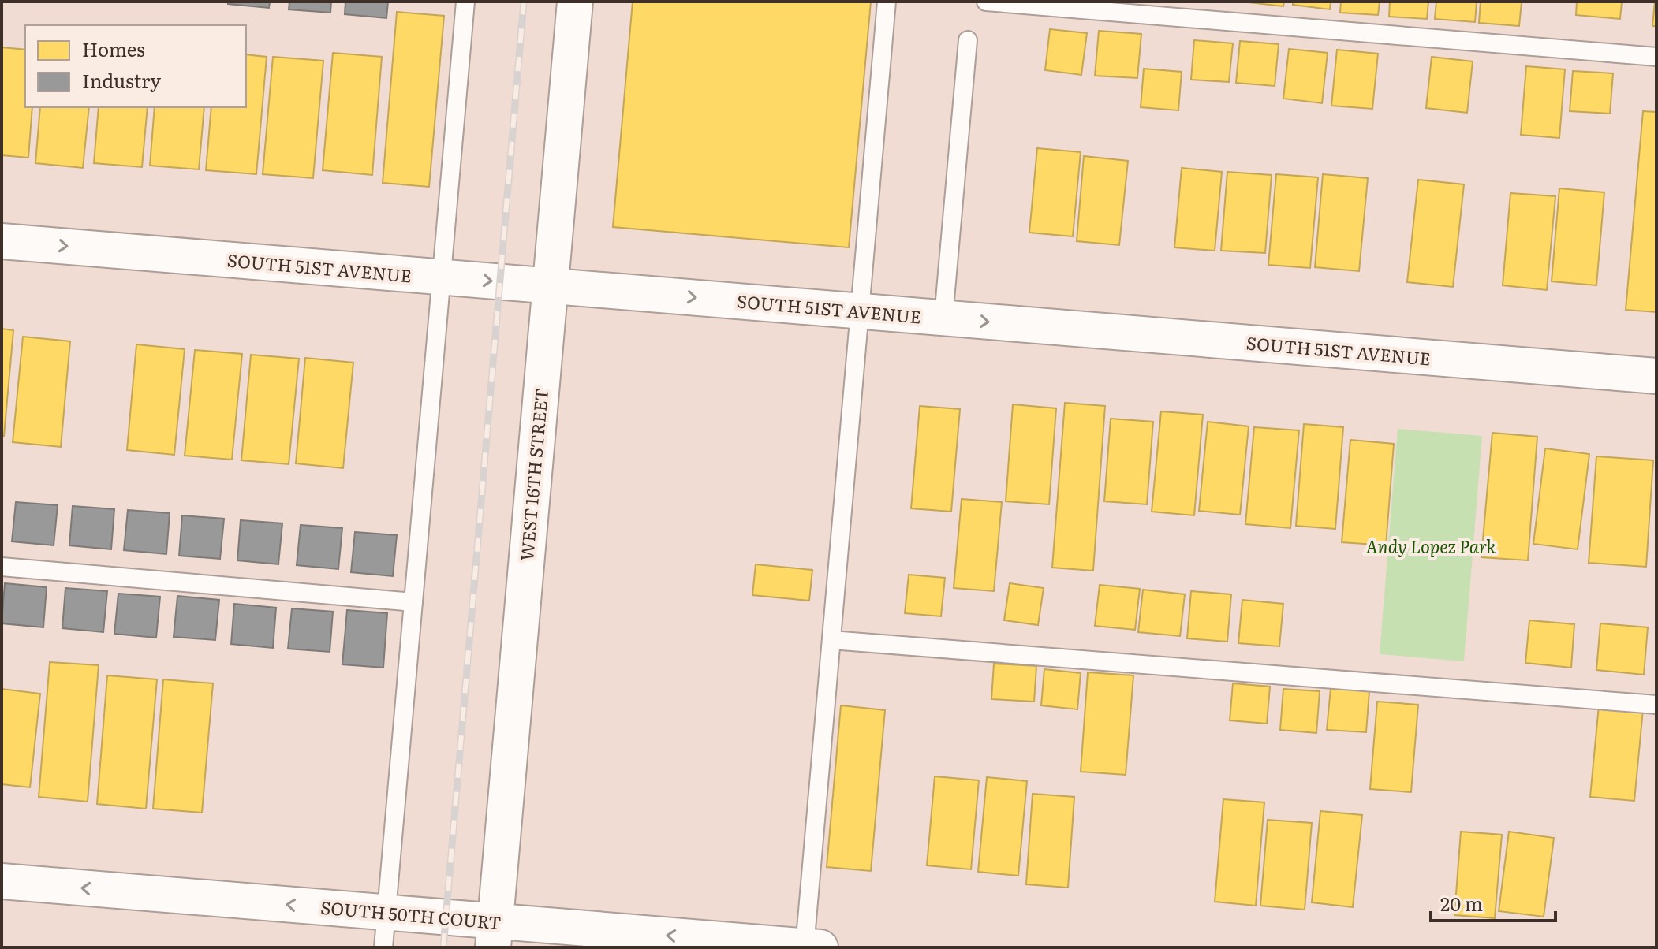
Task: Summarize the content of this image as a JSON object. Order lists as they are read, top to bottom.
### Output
{
  "streets": {
    "street": ["SOUTH 51ST AVENUE", "WEST 16TH STREET", "SOUTH 50TH COURT"]
  },
  "crossings": [
    ["SOUTH 51ST AVENUE", "WEST 16TH STREET"],
    ["WEST 16TH STREET", "SOUTH 50TH COURT"]
  ],
  "one_way": ["SOUTH 51ST AVENUE", "SOUTH 50TH COURT"],
  "parks": ["Andy Lopez Park"],
  "legend": ["Homes", "Industry"],
  "scale_bar": "20 m"
}
